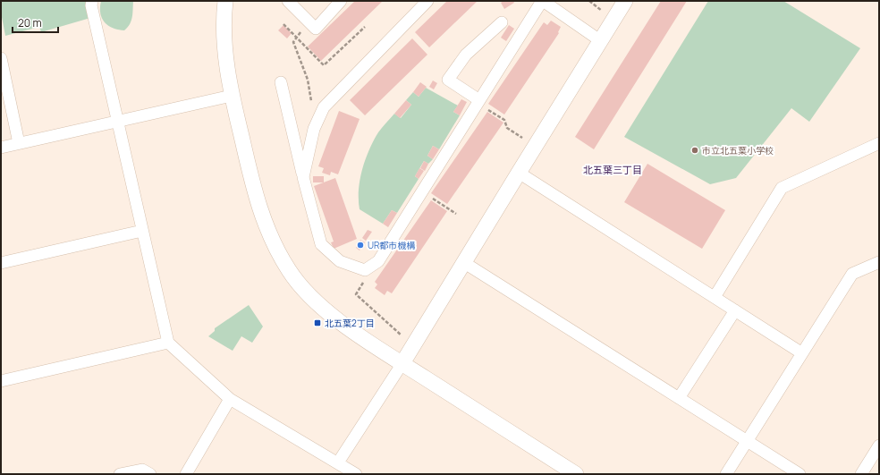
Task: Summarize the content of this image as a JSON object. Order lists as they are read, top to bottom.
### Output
{
  "districts": ["北五葉三丁目"],
  "places": {
    "other": ["市立北五葉小学校", "UR都市機構"],
    "transit": ["北五葉2丁目"]
  },
  "scale_bar": "20 m"
}
